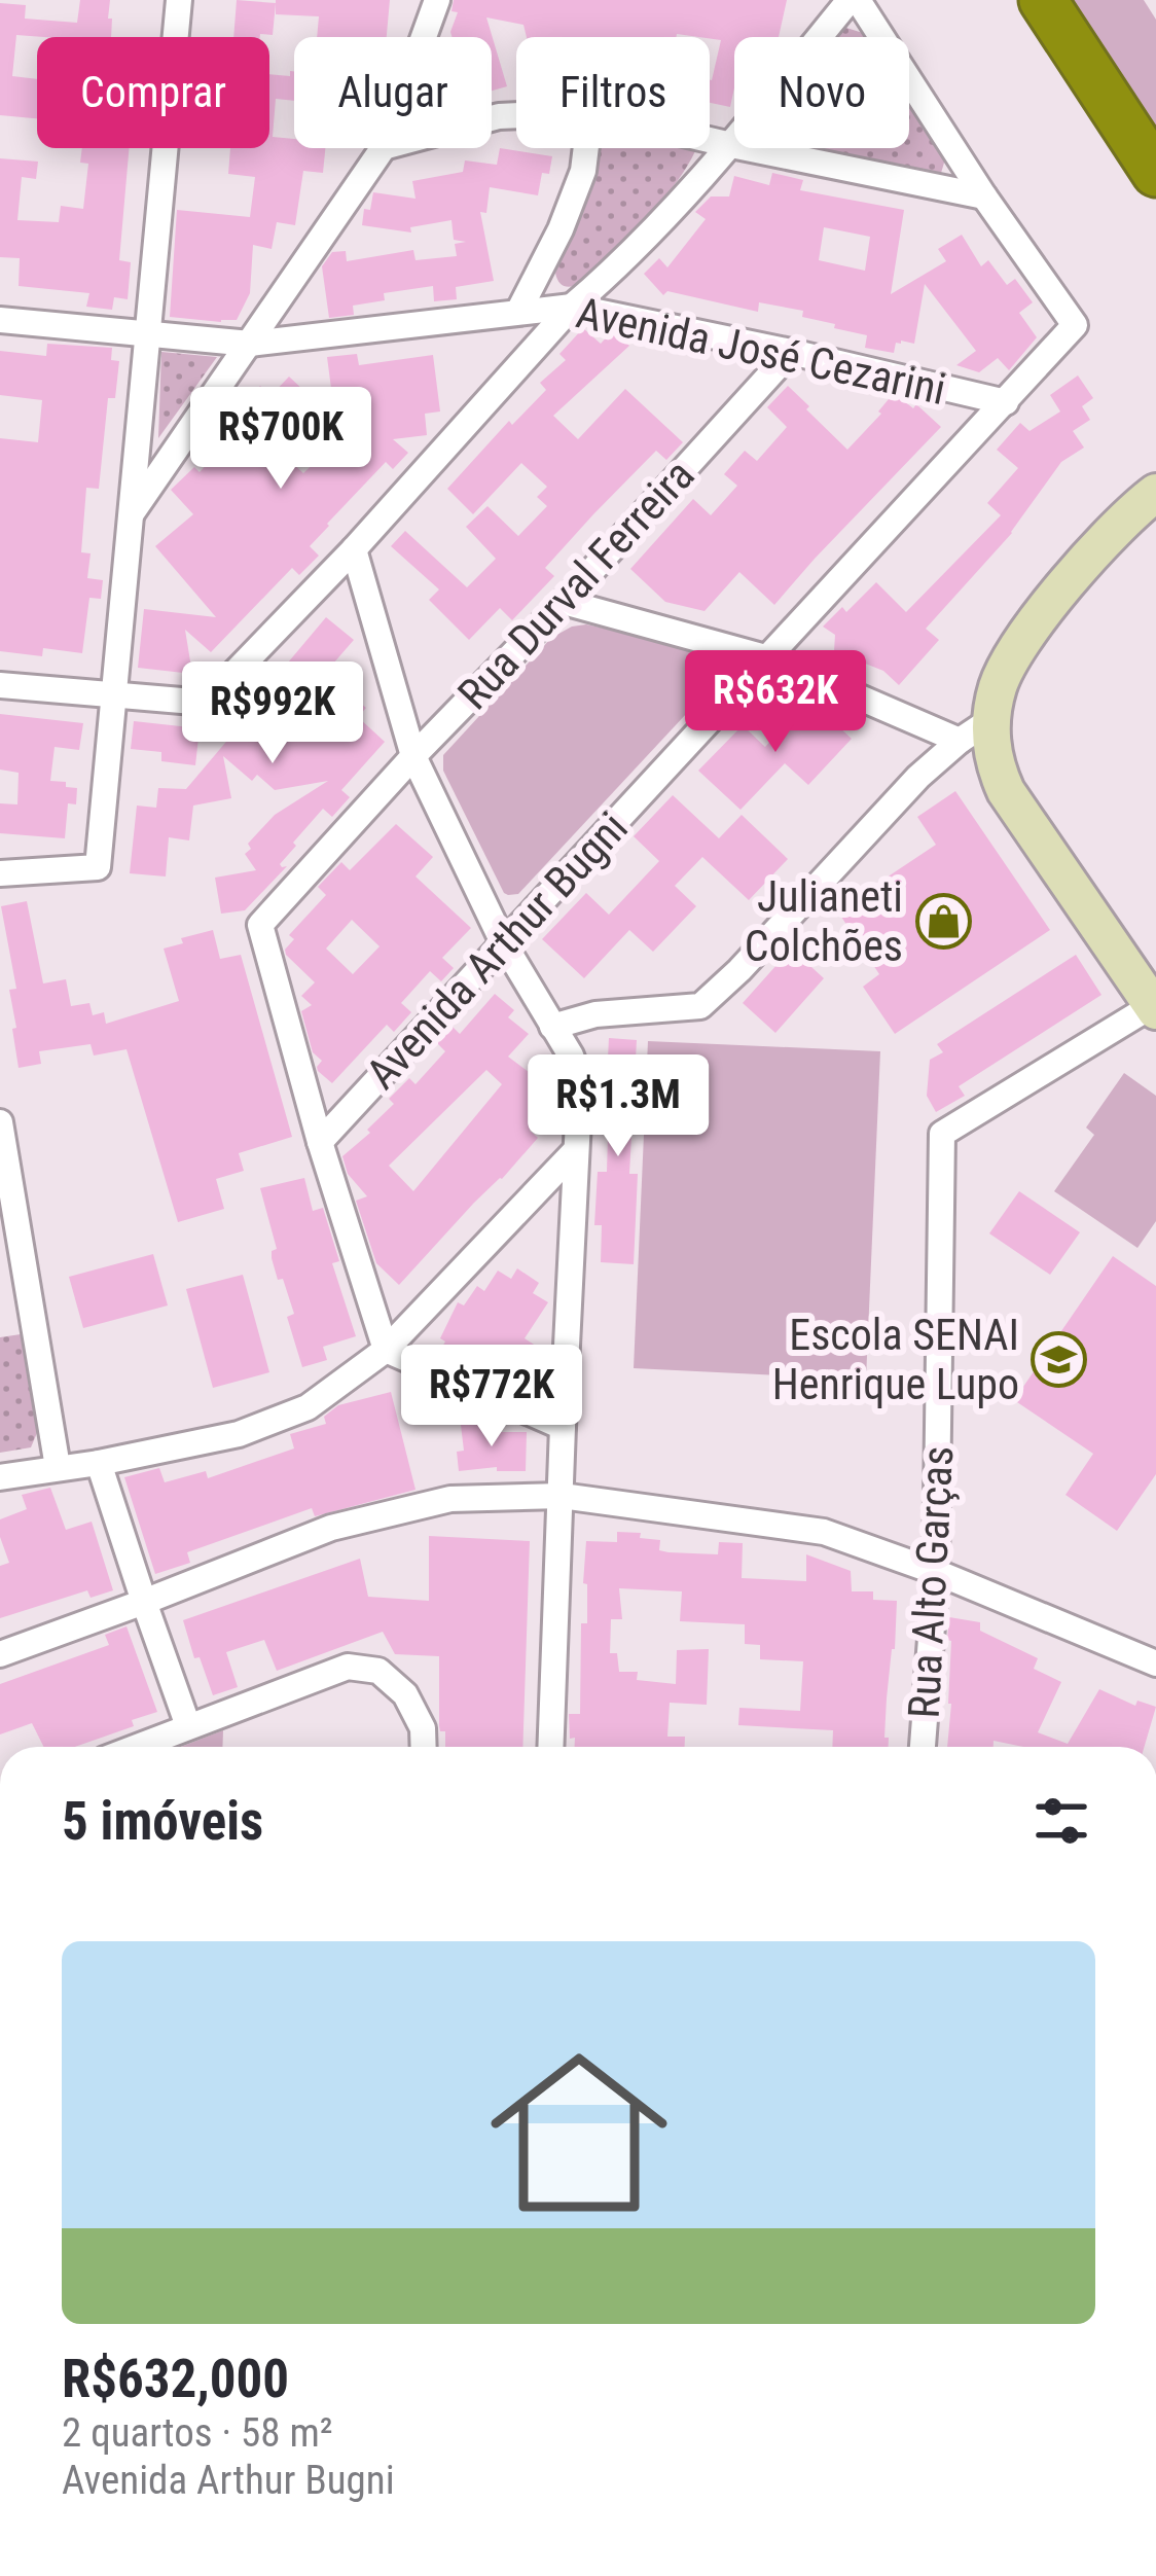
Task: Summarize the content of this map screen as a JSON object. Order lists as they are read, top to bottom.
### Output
{
  "streets": {
    "street": [
      "Avenida José Cezarini",
      "Rua Durval Ferreira",
      "Avenida Arthur Bugni",
      "Rua Alto Garças"
    ]
  },
  "crossings": [
    ["Avenida José Cezarini", "Rua Durval Ferreira"],
    ["Avenida José Cezarini", "Avenida Arthur Bugni"],
    ["Rua Durval Ferreira", "Avenida Arthur Bugni"]
  ],
  "places": {
    "shop": ["Julianeti Colchões"],
    "school or university": ["Escola SENAI Henrique Lupo"]
  },
  "page": {
    "chip": [
      "Comprar",
      "Alugar",
      "Filtros",
      "Novo"
    ],
    "price": [
      "R$700K",
      "R$632K",
      "R$992K",
      "R$1.3M",
      "R$772K"
    ],
    "heading": "5 imóveis",
    "list": [
      {
        "name": "R$632,000",
        "note": "2 quartos · 58 m² · Avenida Arthur Bugni"
      }
    ]
  }
}
